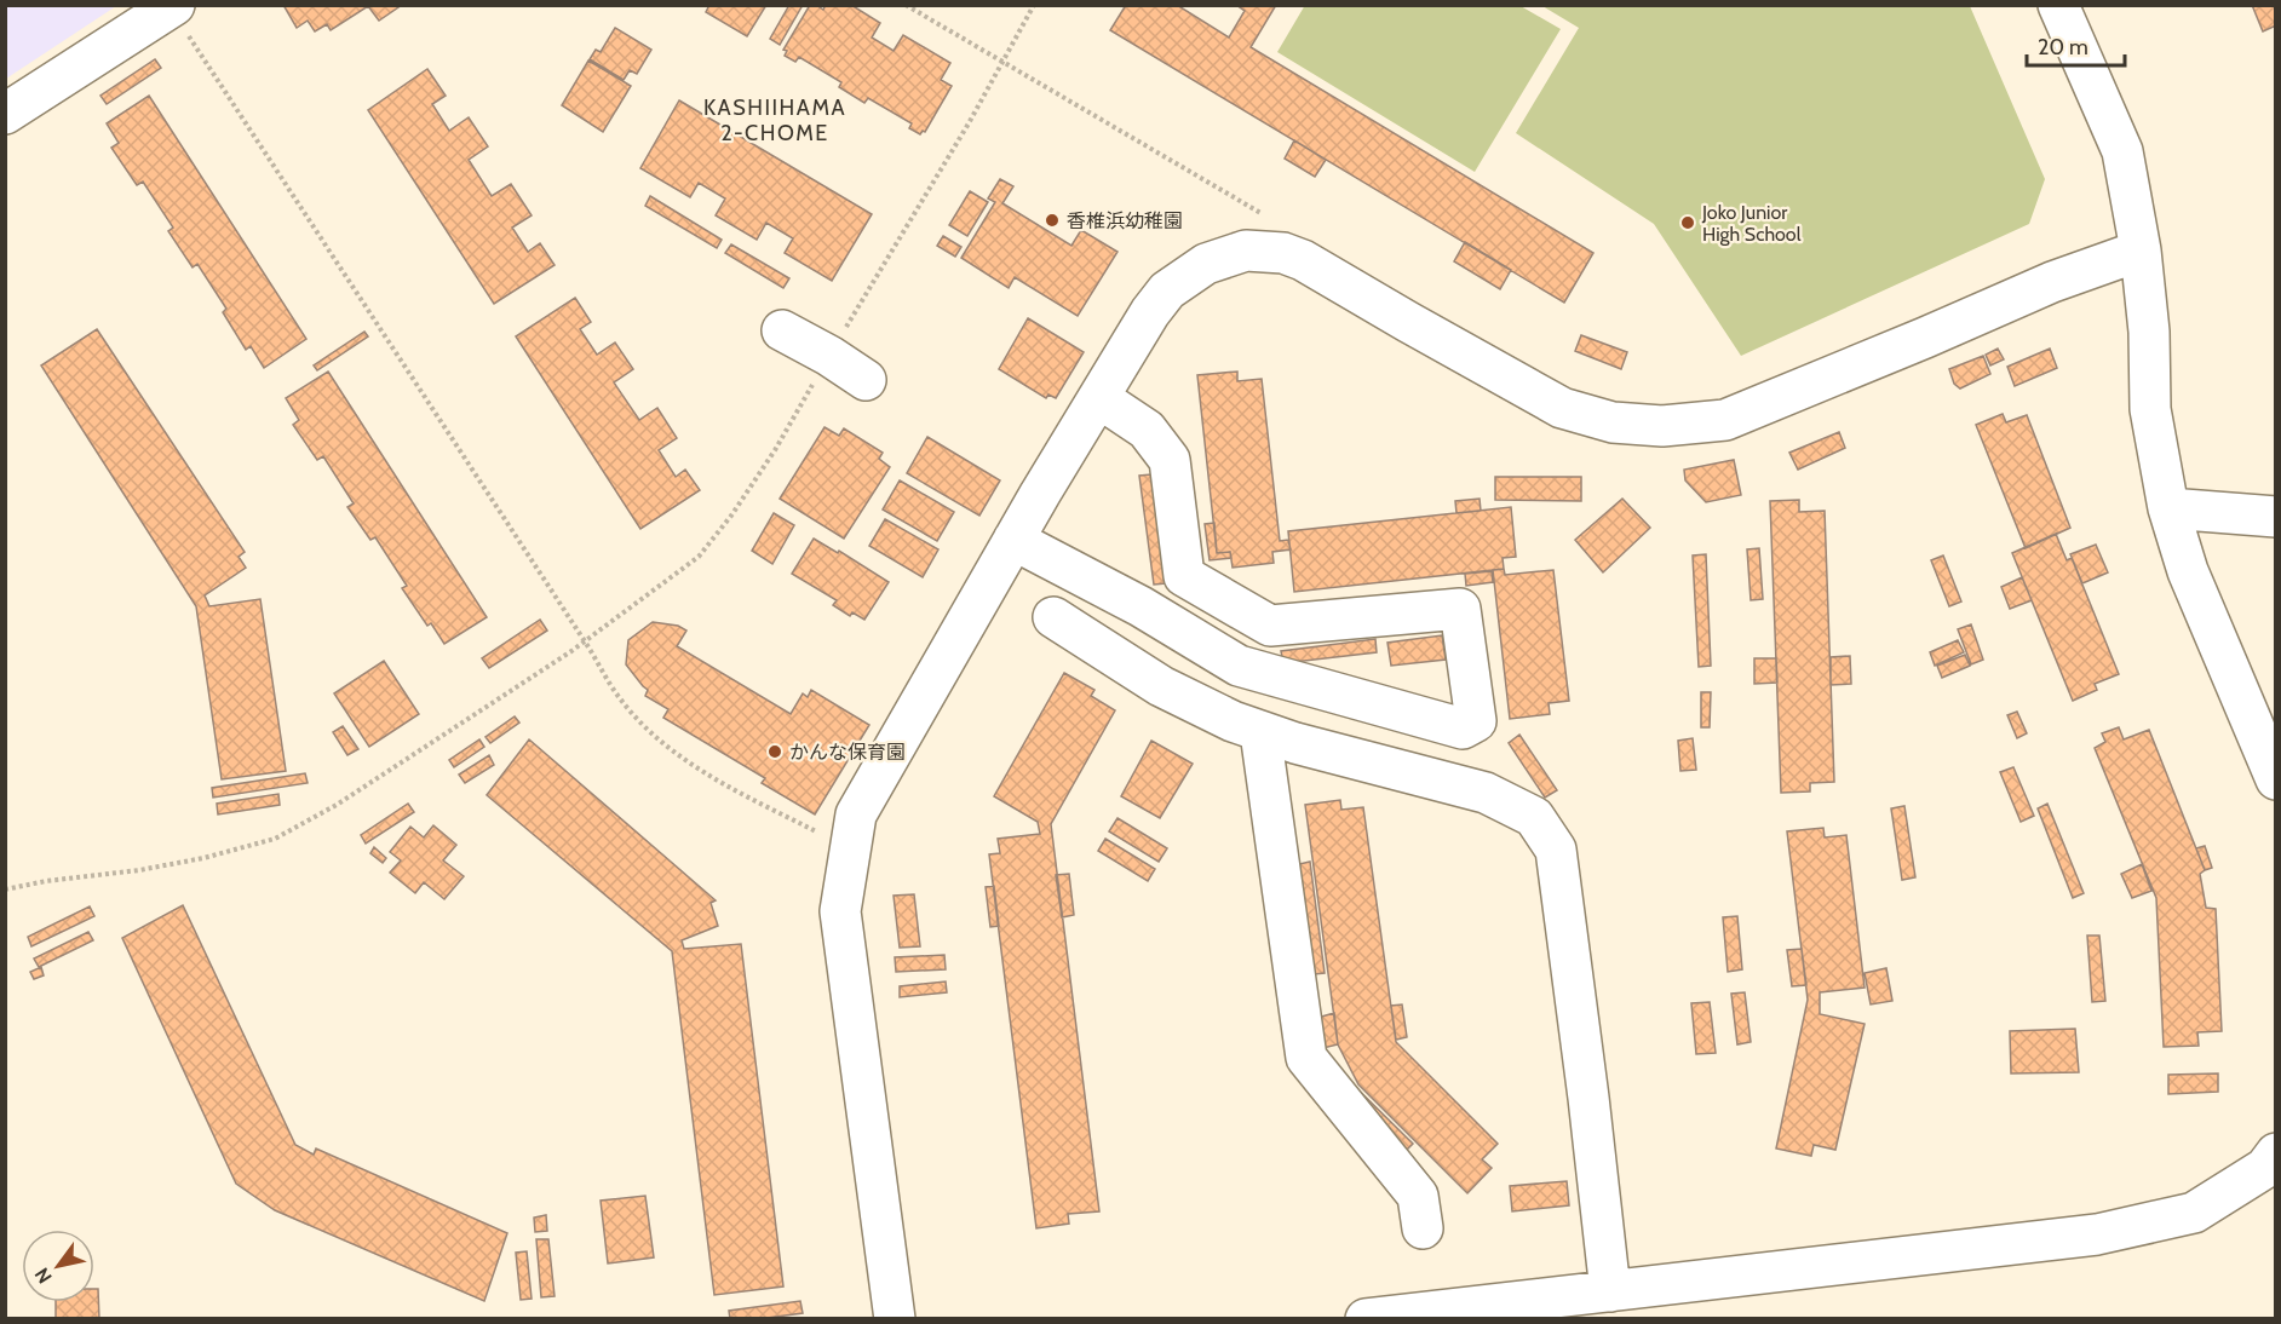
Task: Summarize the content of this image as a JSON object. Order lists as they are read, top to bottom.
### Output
{
  "districts": ["KASHIIHAMA 2-CHOME"],
  "places": ["香椎浜幼稚園", "Joko Junior High School", "かんな保育園"],
  "scale_bar": "20 m",
  "north": "bottom left"
}
